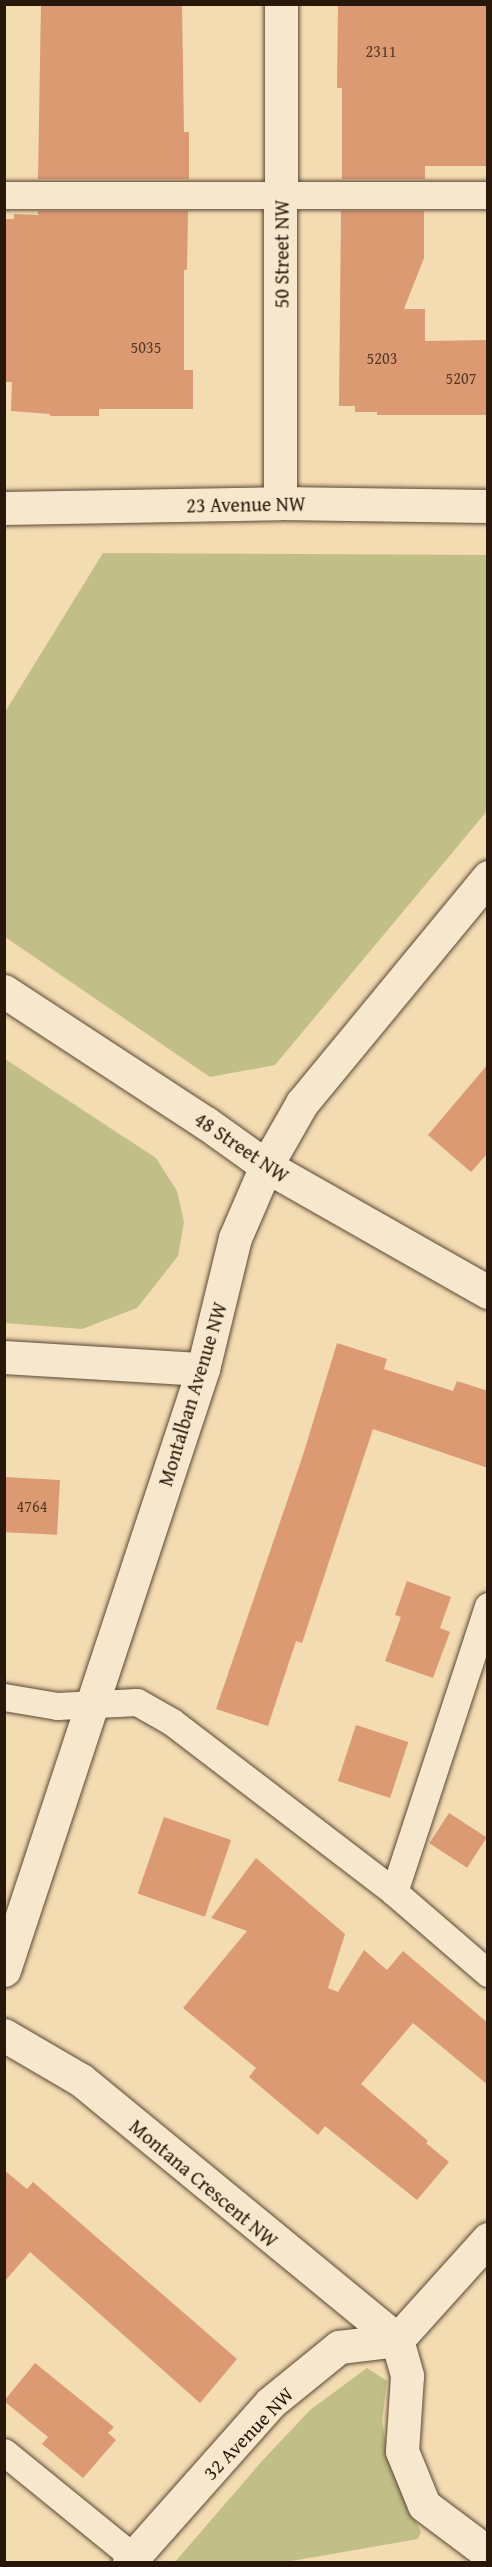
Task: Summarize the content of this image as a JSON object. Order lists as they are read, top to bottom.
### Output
{
  "streets": {
    "street": [
      "50 Street NW",
      "23 Avenue NW",
      "48 Street NW",
      "Montalban Avenue NW",
      "Montana Crescent NW",
      "32 Avenue NW"
    ]
  },
  "crossings": [
    ["50 Street NW", "23 Avenue NW"],
    ["48 Street NW", "Montalban Avenue NW"],
    ["Montana Crescent NW", "32 Avenue NW"]
  ],
  "house_numbers": [
    "2311",
    "5035",
    "5203",
    "5207",
    "4764"
  ]
}
